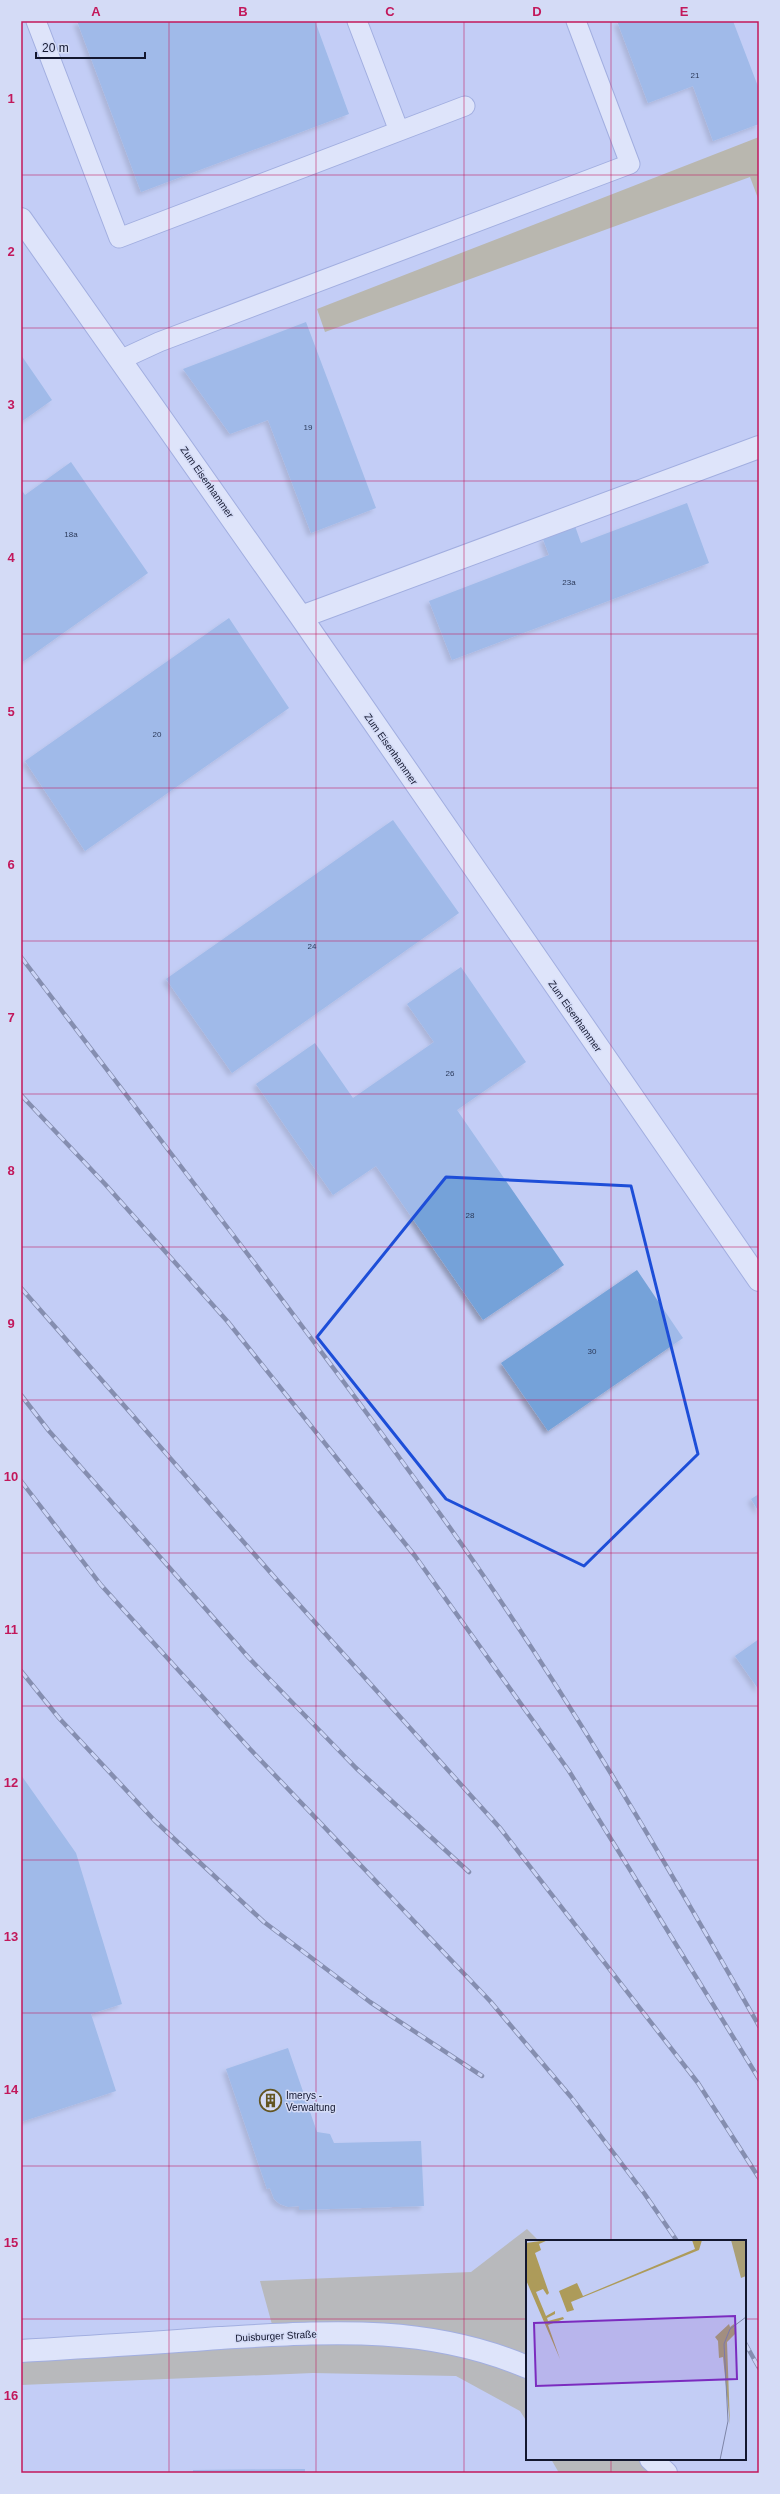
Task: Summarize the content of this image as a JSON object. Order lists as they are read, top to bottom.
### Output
{
  "streets": {
    "street": ["Zum Eisenhammer", "Duisburger Straße"]
  },
  "places": {
    "building": ["Imerys - Verwaltung"]
  },
  "house_numbers": [
    "21",
    "19",
    "18a",
    "23a",
    "20",
    "24",
    "26",
    "28",
    "30"
  ],
  "scale_bar": "20 m",
  "grid": {
    "columns": [
      "A",
      "B",
      "C",
      "D",
      "E"
    ],
    "rows": [
      "1",
      "2",
      "3",
      "4",
      "5",
      "6",
      "7",
      "8",
      "9",
      "10",
      "11",
      "12",
      "13",
      "14",
      "15",
      "16"
    ]
  }
}
